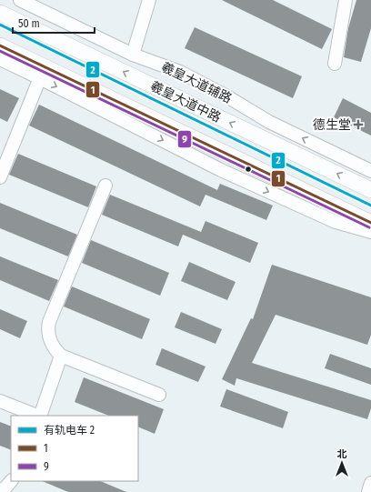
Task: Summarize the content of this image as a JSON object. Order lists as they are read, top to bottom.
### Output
{
  "streets": {
    "main road": ["羲皇大道中路"],
    "street": ["羲皇大道辅路"]
  },
  "places": {
    "health": ["德生堂"]
  },
  "lines": ["tram line 2", "transit line 1", "transit line 9"],
  "legend": ["有轨电车 2", "1", "9"],
  "scale_bar": "50 m",
  "north": "top"
}
